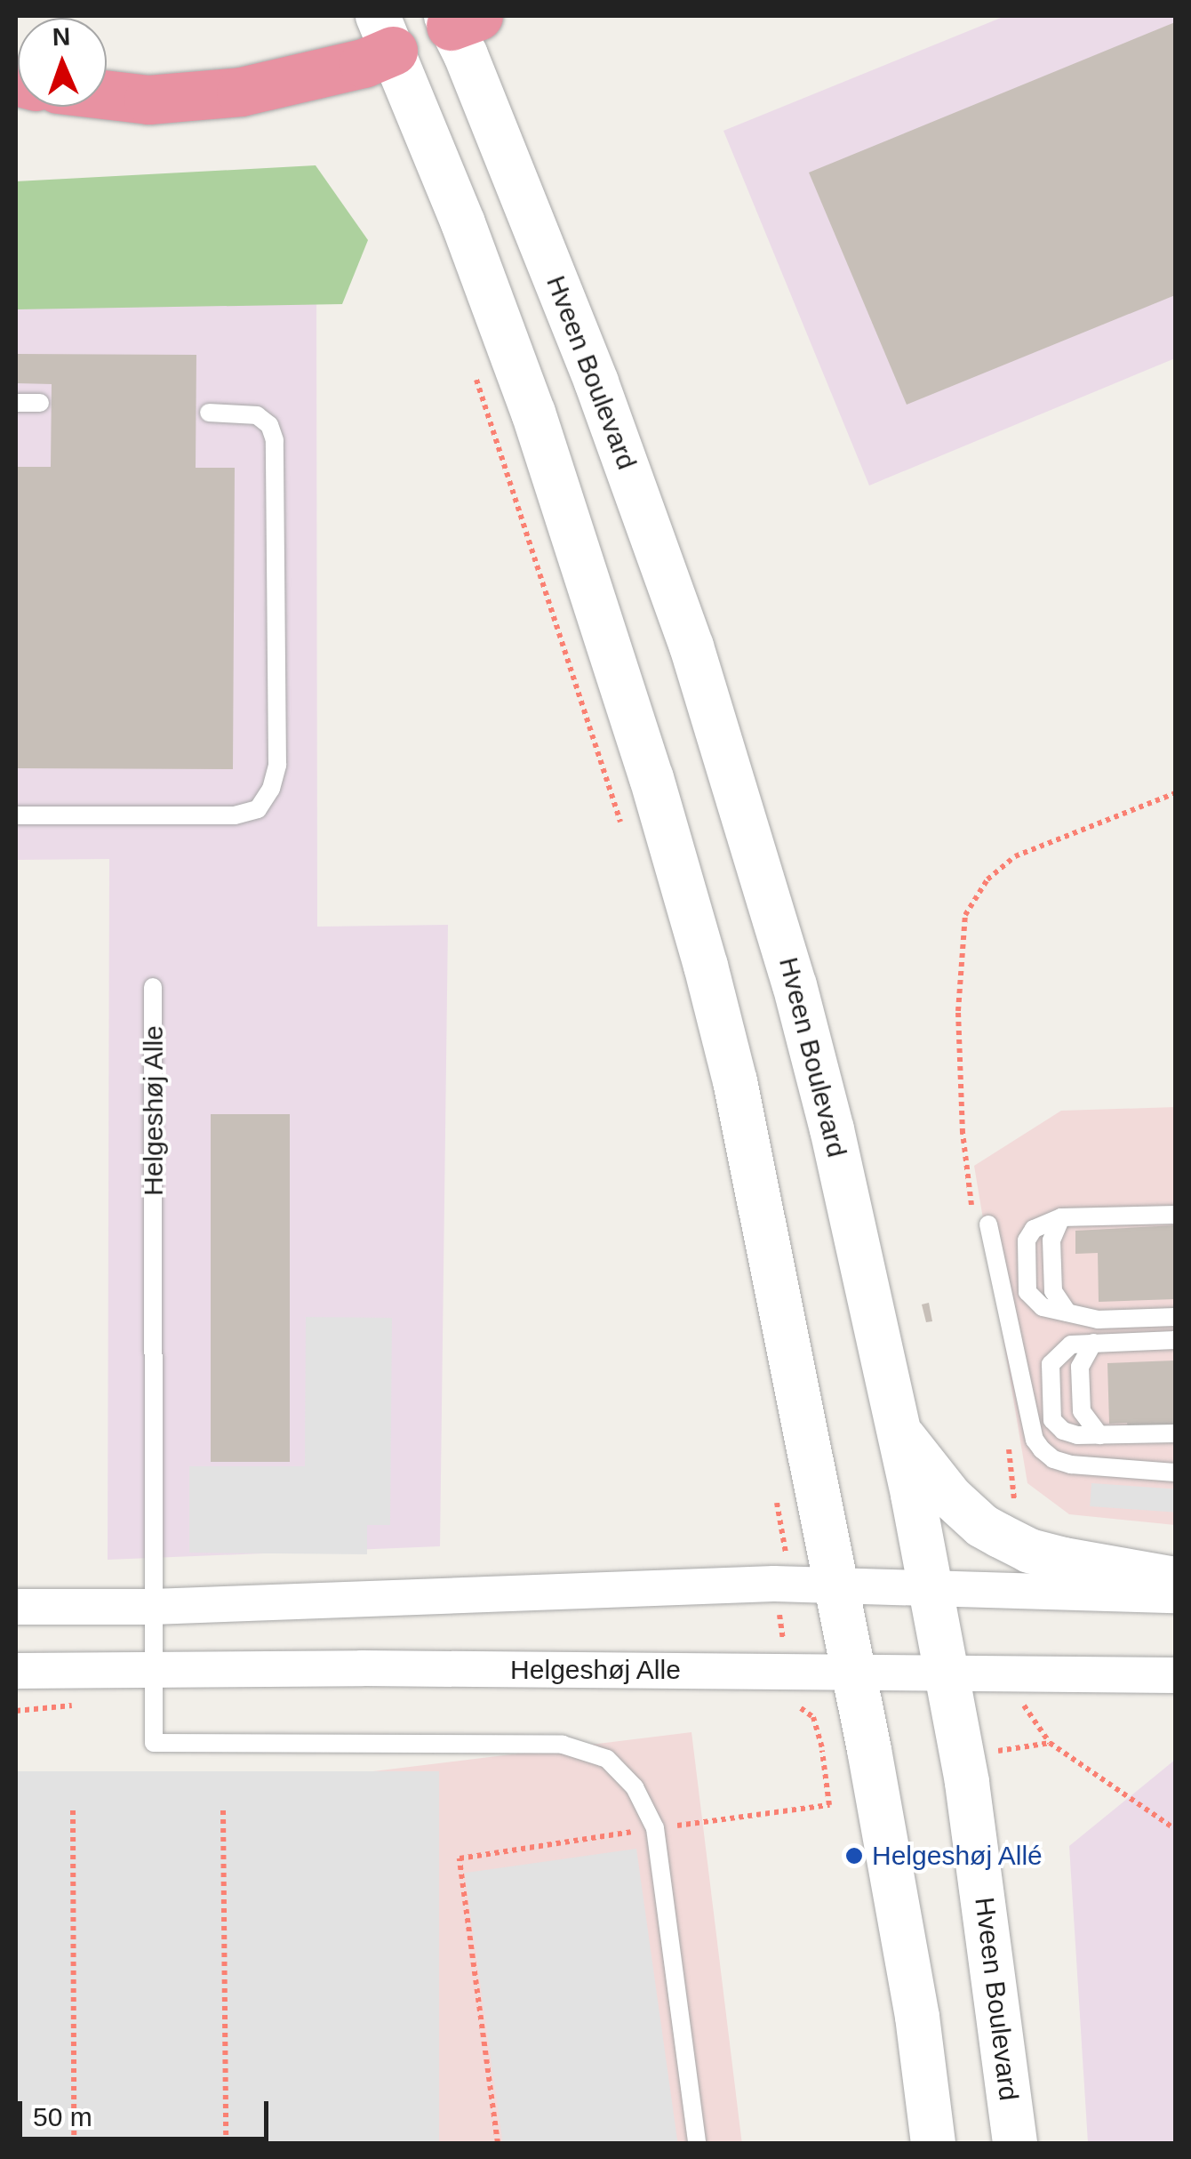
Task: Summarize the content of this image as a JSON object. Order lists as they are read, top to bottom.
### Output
{
  "streets": {
    "street": ["Hveen Boulevard", "Helgeshøj Alle"]
  },
  "crossings": [
    ["Hveen Boulevard", "Helgeshøj Alle"]
  ],
  "places": ["Helgeshøj Allé"],
  "scale_bar": "50 m",
  "north": "top"
}
